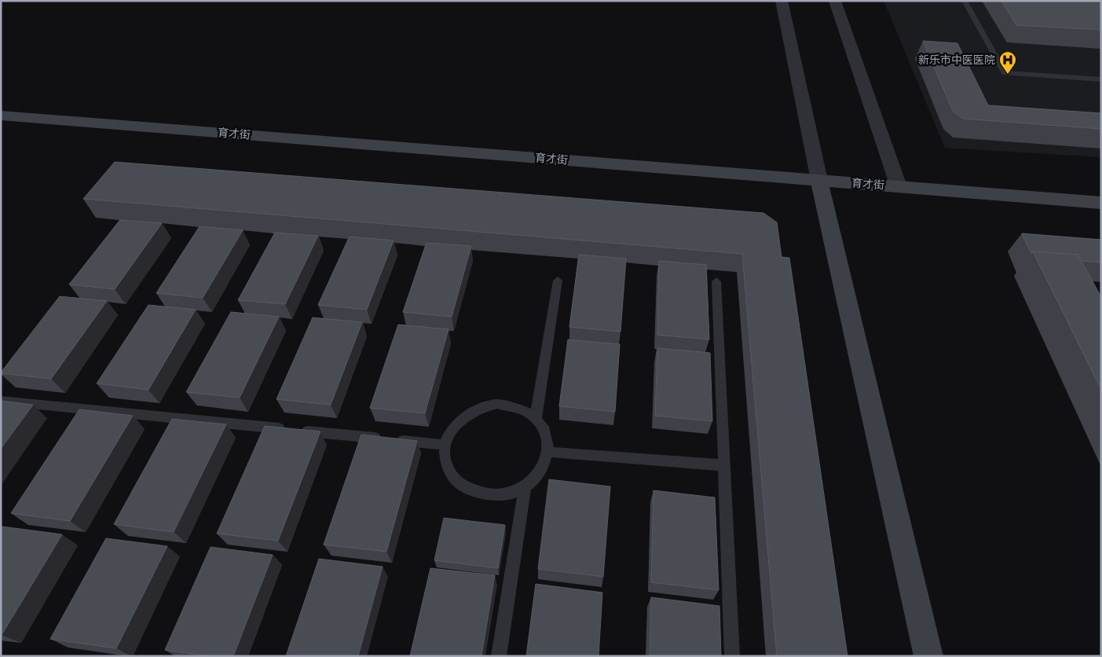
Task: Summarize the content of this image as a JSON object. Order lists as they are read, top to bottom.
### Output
{
  "streets": {
    "main road": ["育才街"]
  },
  "places": {
    "hospital": ["新乐市中医医院"]
  }
}
